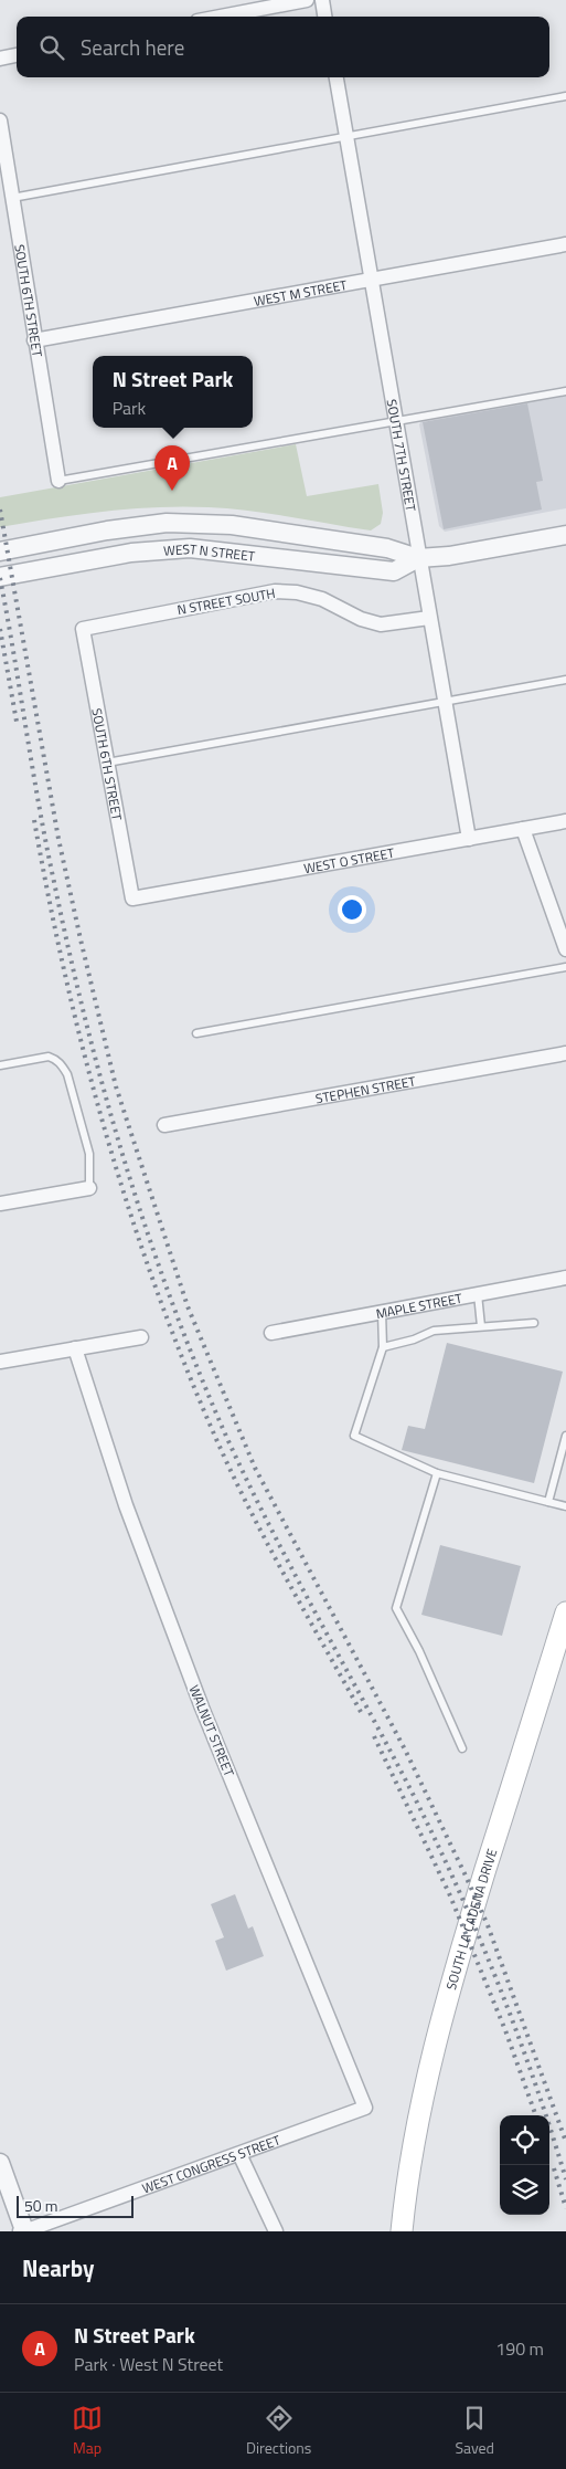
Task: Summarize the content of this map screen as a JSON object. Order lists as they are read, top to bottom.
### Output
{
  "streets": {
    "main road": ["SOUTH LA CADENA DRIVE"],
    "street": [
      "WEST M STREET",
      "SOUTH 6TH STREET",
      "SOUTH 7TH STREET",
      "WEST N STREET",
      "N STREET SOUTH",
      "WEST O STREET",
      "STEPHEN STREET",
      "MAPLE STREET",
      "WALNUT STREET",
      "WEST CONGRESS STREET"
    ]
  },
  "crossings": [
    ["WEST M STREET", "SOUTH 6TH STREET"],
    ["WEST M STREET", "SOUTH 7TH STREET"],
    ["SOUTH 6TH STREET", "N STREET SOUTH"],
    ["SOUTH 6TH STREET", "WEST O STREET"],
    ["SOUTH 7TH STREET", "WEST N STREET"],
    ["SOUTH 7TH STREET", "N STREET SOUTH"],
    ["SOUTH 7TH STREET", "WEST O STREET"],
    ["WALNUT STREET", "WEST CONGRESS STREET"]
  ],
  "scale_bar": "50 m",
  "page": {
    "search": "Search here",
    "popup": ["N Street Park", "Park"],
    "pins": "A",
    "scale": "50 m",
    "heading": "Nearby",
    "list": [
      {
        "mark": "A",
        "name": "N Street Park",
        "note": "Park · West N Street",
        "value": "190 m"
      }
    ],
    "nav": ["Map", "Directions", "Saved"]
  }
}
